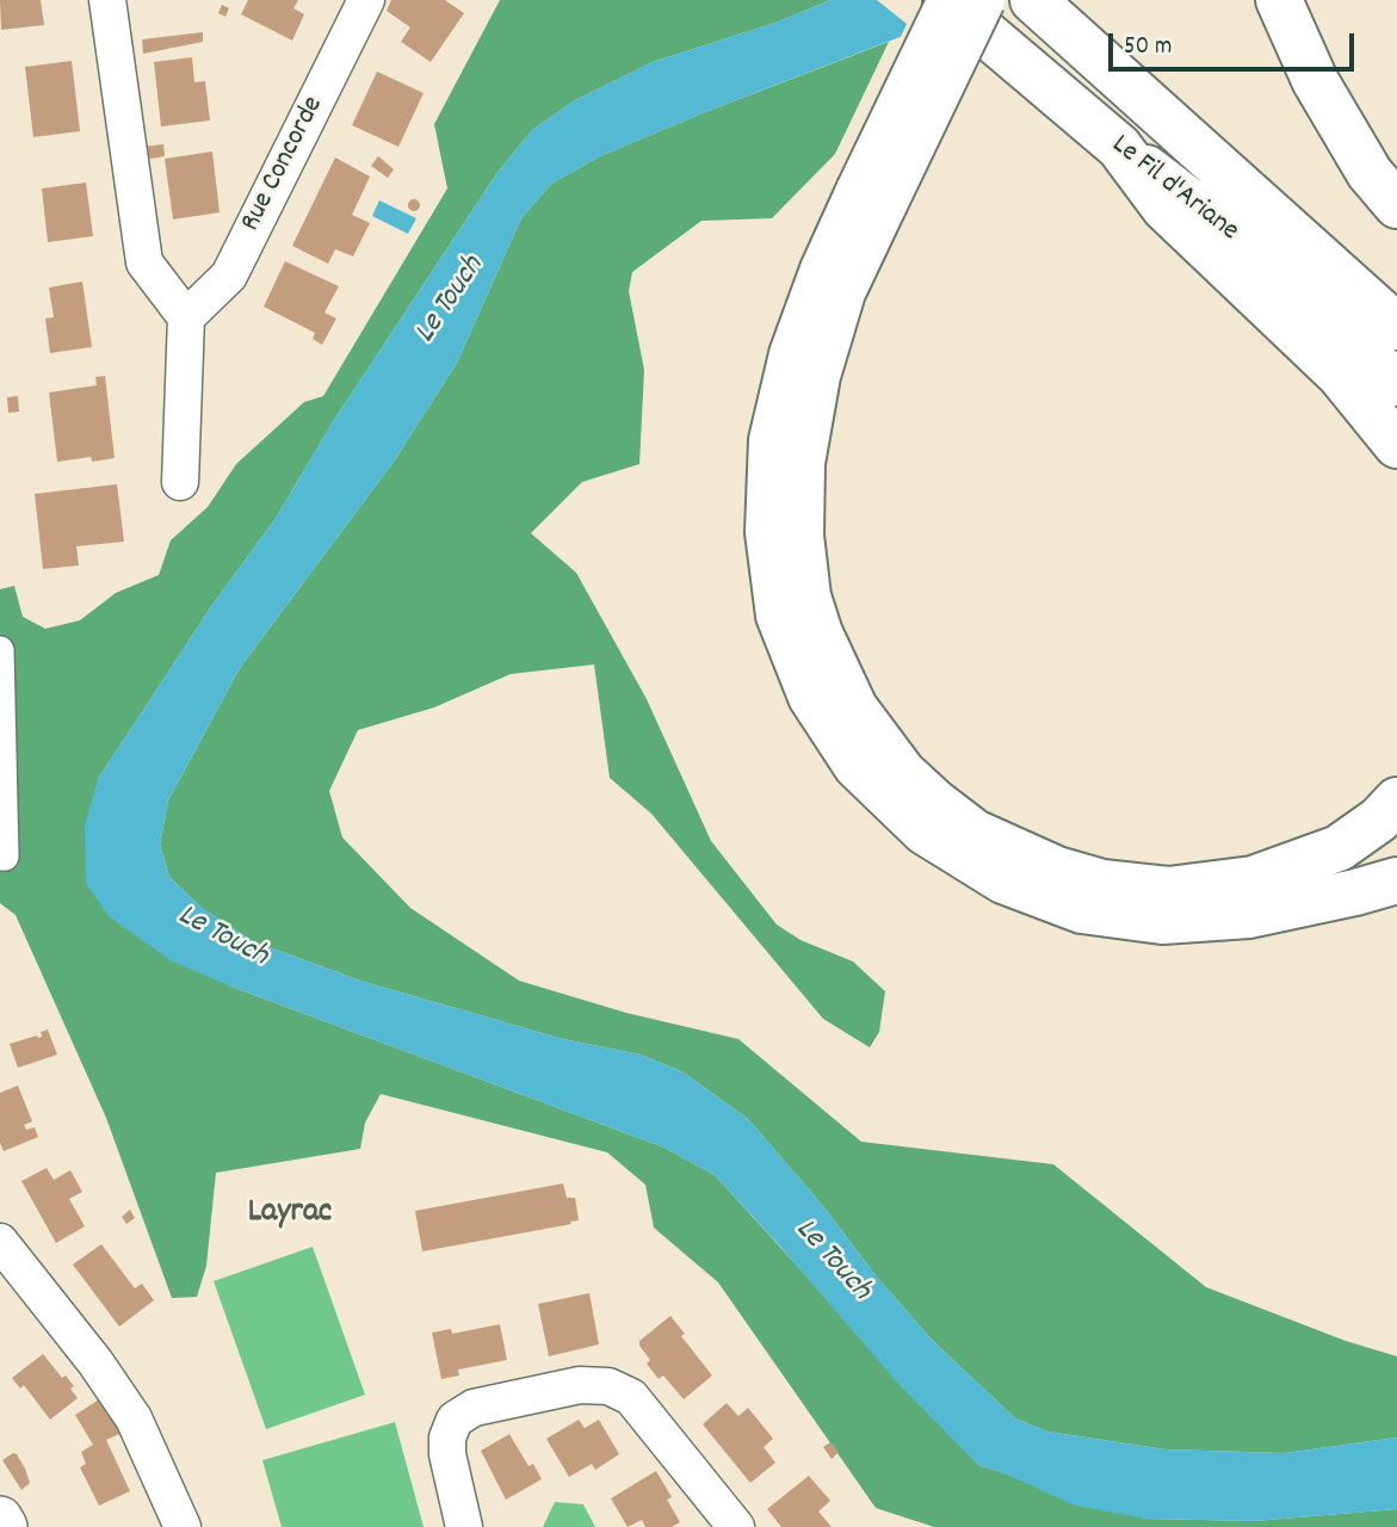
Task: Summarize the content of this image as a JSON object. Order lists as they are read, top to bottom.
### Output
{
  "streets": {
    "highway": ["Le Fil d'Ariane"],
    "street": ["Rue Concorde"]
  },
  "districts": ["Layrac"],
  "water": ["Le Touch"],
  "scale_bar": "50 m"
}
